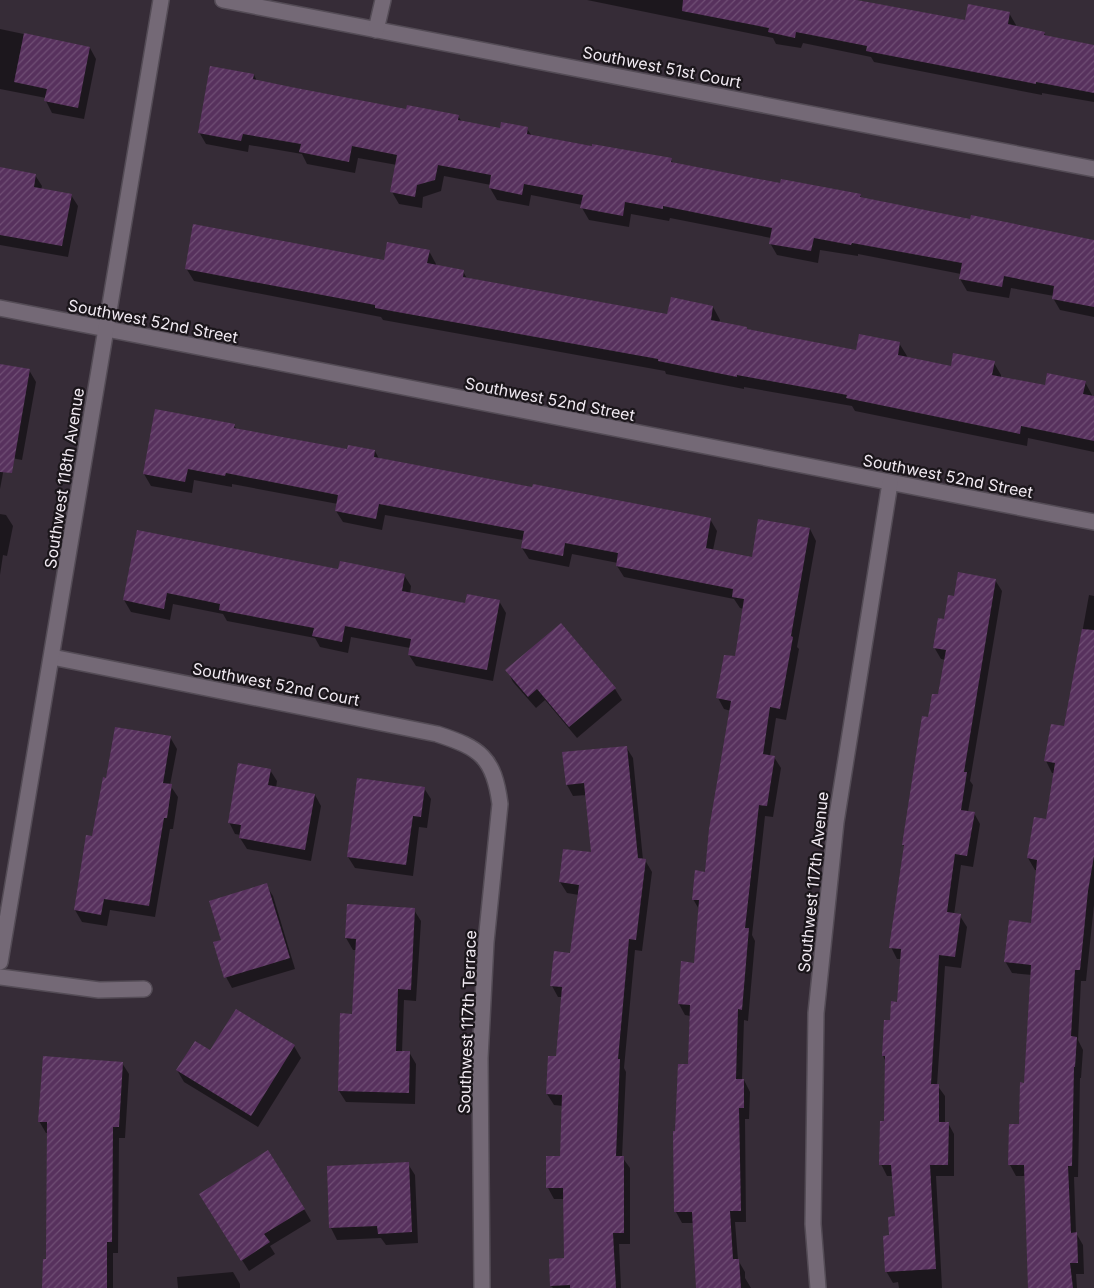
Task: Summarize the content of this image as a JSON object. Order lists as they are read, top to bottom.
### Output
{
  "streets": {
    "street": [
      "Southwest 51st Court",
      "Southwest 52nd Street",
      "Southwest 118th Avenue",
      "Southwest 52nd Court",
      "Southwest 117th Avenue",
      "Southwest 117th Terrace"
    ]
  },
  "crossings": [
    ["Southwest 52nd Street", "Southwest 118th Avenue"],
    ["Southwest 52nd Street", "Southwest 117th Avenue"],
    ["Southwest 118th Avenue", "Southwest 52nd Court"],
    ["Southwest 52nd Court", "Southwest 117th Terrace"]
  ]
}
